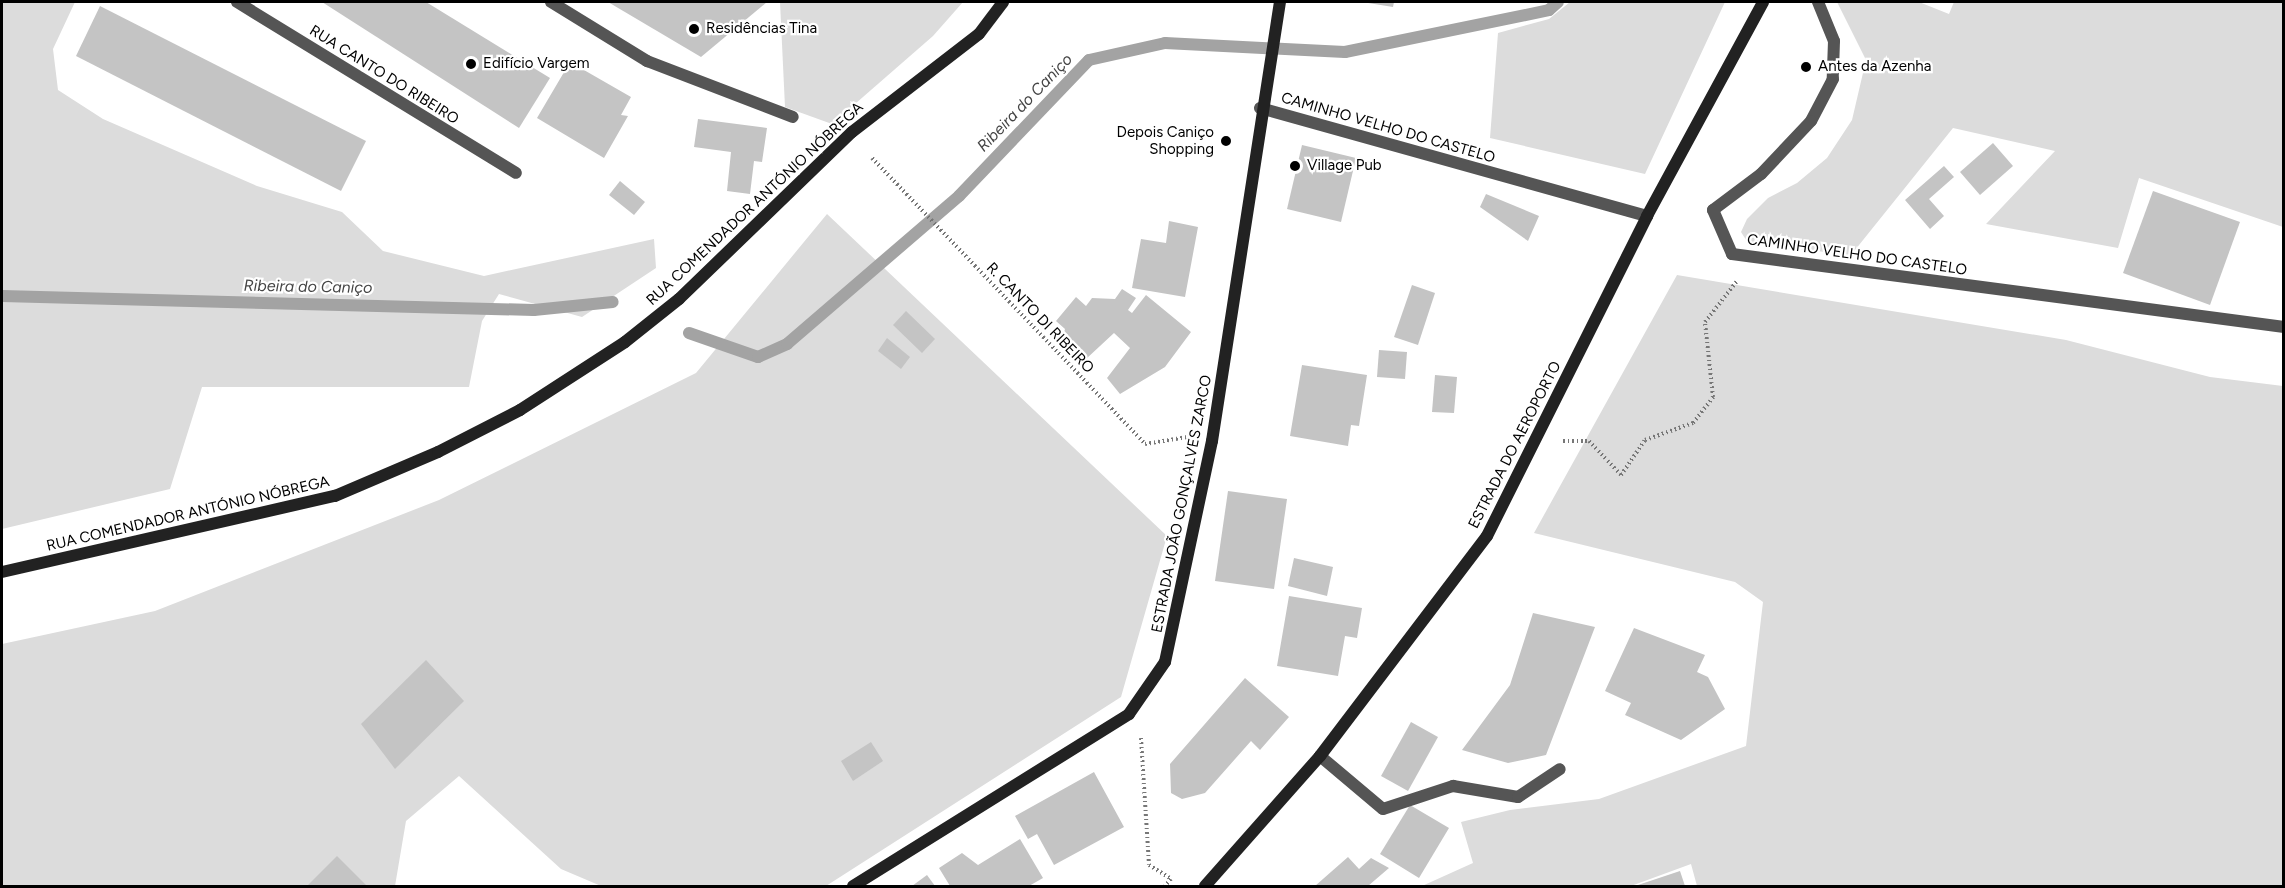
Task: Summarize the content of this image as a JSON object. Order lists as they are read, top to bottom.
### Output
{
  "streets": {
    "street": [
      "RUA CANTO DO RIBEIRO",
      "CAMINHO VELHO DO CASTELO",
      "RUA COMENDADOR ANTÓNIO NÓBREGA",
      "ESTRADA DO AEROPORTO",
      "ESTRADA JOÃO GONÇALVES ZARCO"
    ],
    "path": ["R. CANTO DI RIBEIRO"]
  },
  "crossings": [
    ["CAMINHO VELHO DO CASTELO", "ESTRADA DO AEROPORTO"],
    ["CAMINHO VELHO DO CASTELO", "ESTRADA JOÃO GONÇALVES ZARCO"],
    ["R. CANTO DI RIBEIRO", "ESTRADA JOÃO GONÇALVES ZARCO"]
  ],
  "water": ["Ribeira do Caniço"],
  "places": [
    "Residências Tina",
    "Edifício Vargem",
    "Antes da Azenha",
    "Depois Caniço Shopping",
    "Village Pub"
  ]
}
